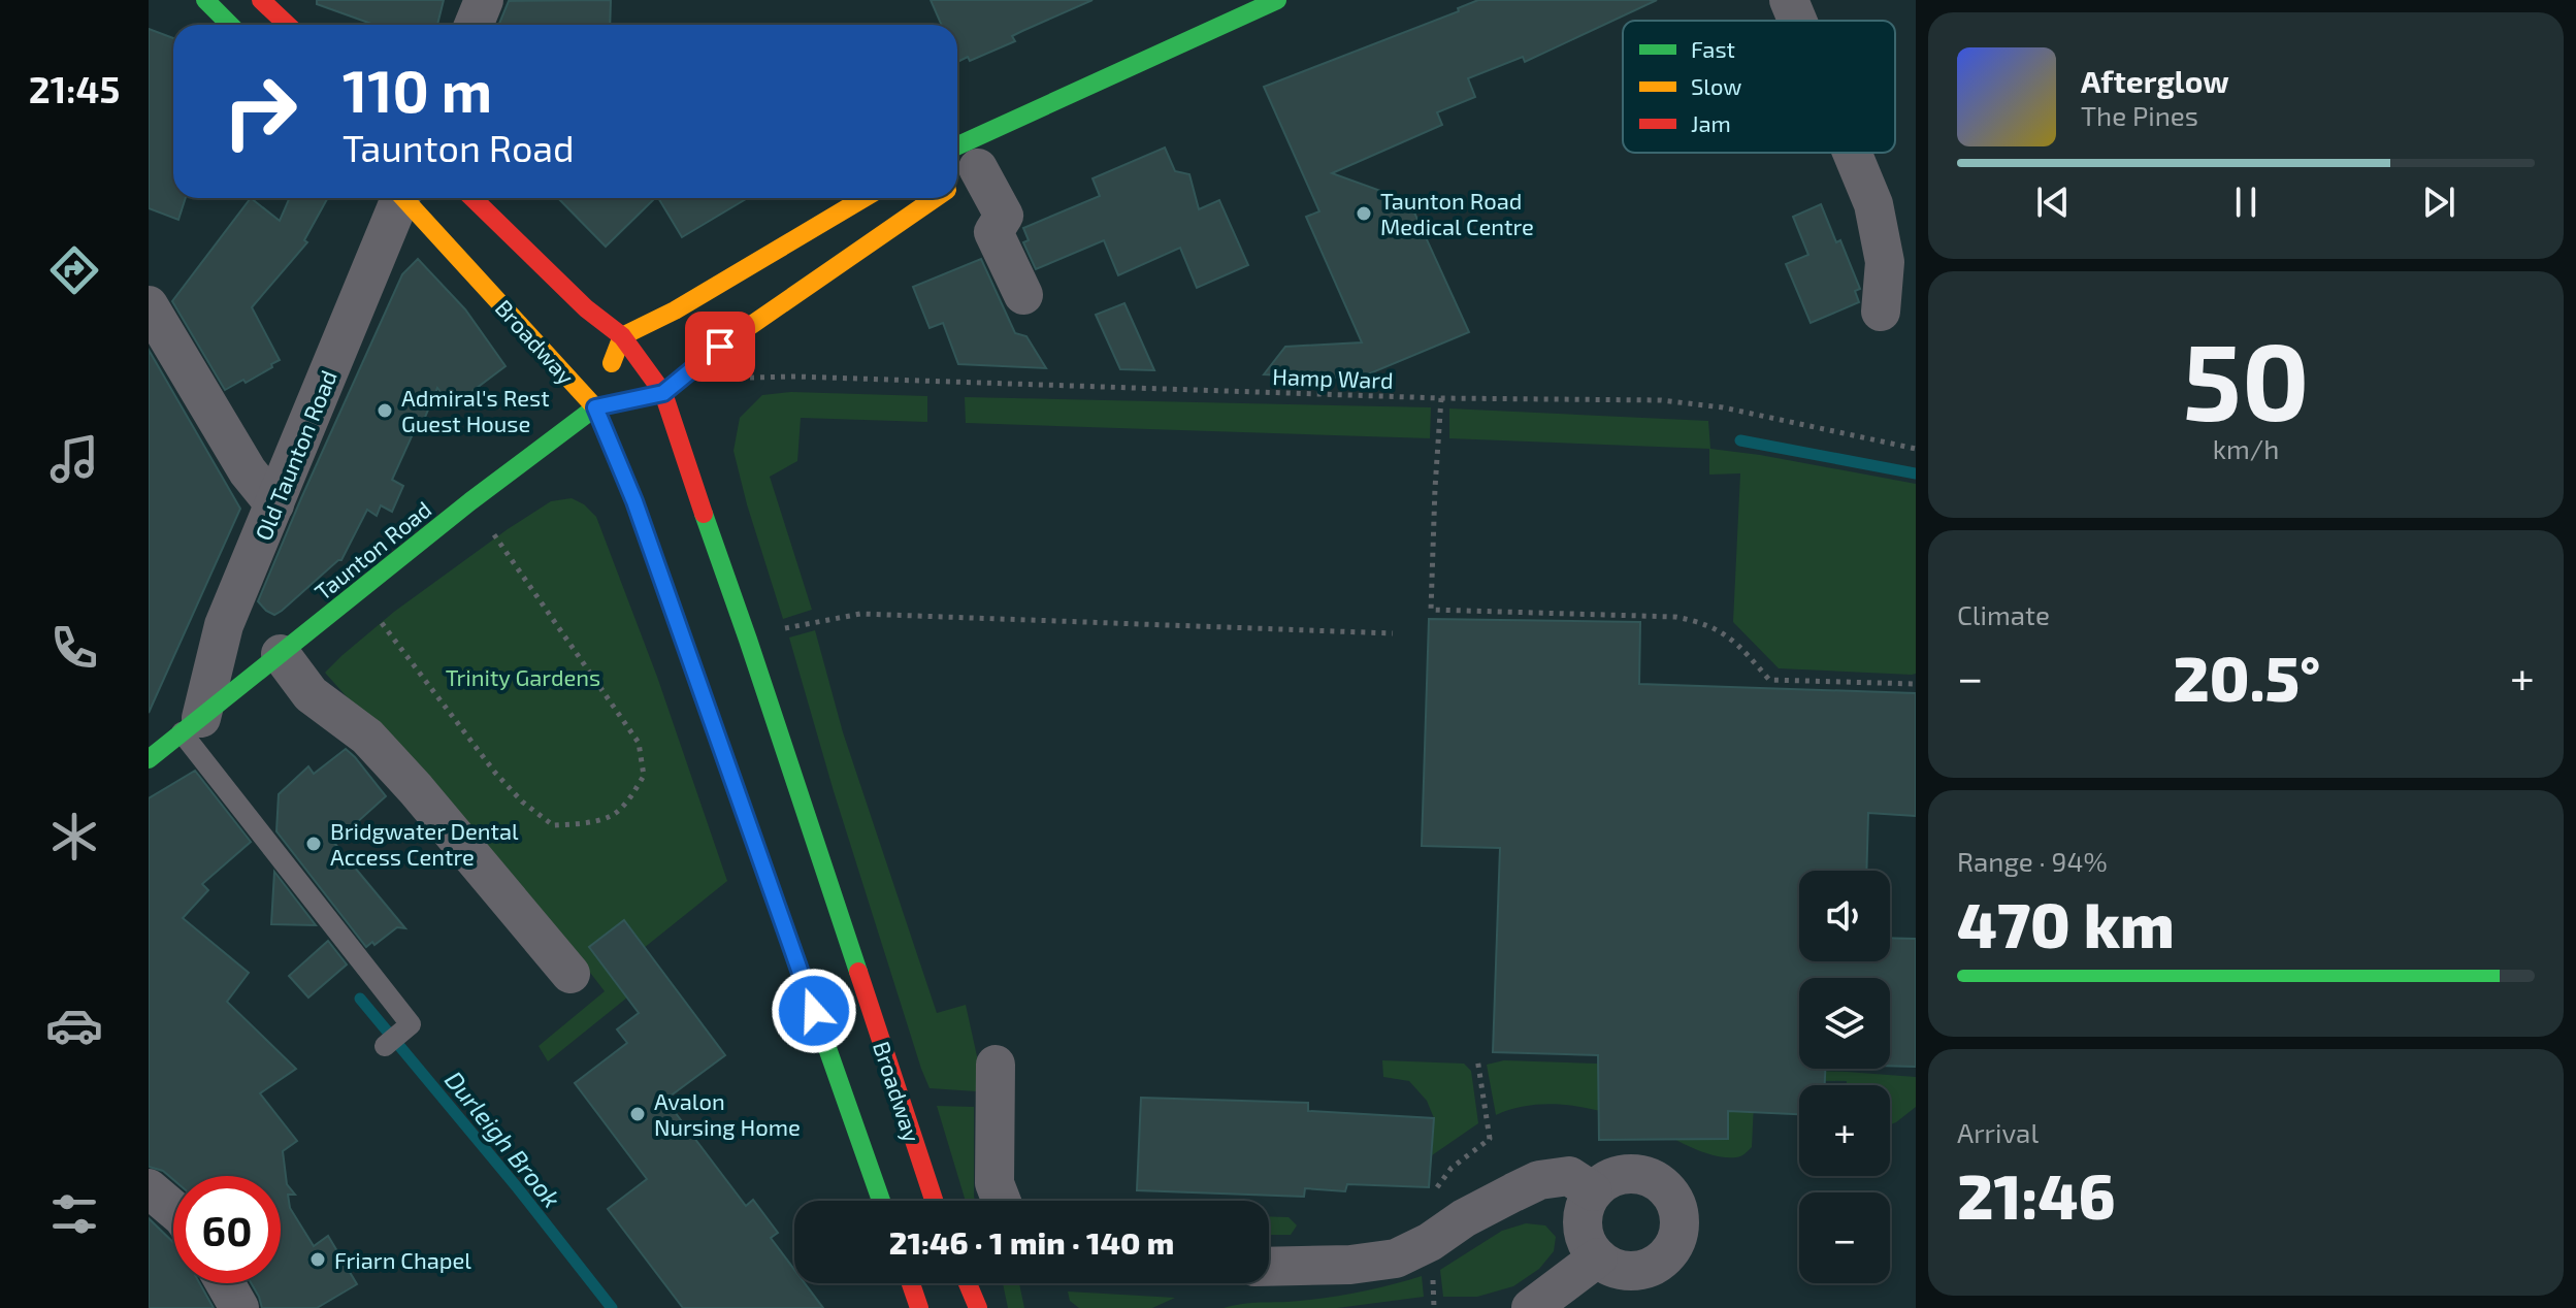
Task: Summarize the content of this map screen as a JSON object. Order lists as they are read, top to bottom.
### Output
{
  "streets": {
    "main road": ["Broadway", "Taunton Road"],
    "street": ["Old Taunton Road"],
    "path": ["Hamp Ward"]
  },
  "crossings": [
    ["Broadway", "Taunton Road"],
    ["Old Taunton Road", "Taunton Road"]
  ],
  "water": ["Durleigh Brook"],
  "parks": ["Trinity Gardens"],
  "places": [
    "Taunton Road Medical Centre",
    "Admiral's Rest Guest House",
    "Bridgwater Dental Access Centre",
    "Avalon Nursing Home",
    "Friarn Chapel"
  ],
  "legend": ["Fast", "Slow", "Jam"],
  "page": {
    "tabs": "21:45",
    "turn": ["110 m", "Taunton Road"],
    "song": ["Afterglow", "The Pines"],
    "tile": [
      ["50", "km/h"],
      "Climate",
      ["Range · 94%", "470 km"],
      ["Arrival", "21:46"]
    ],
    "heat": ["−", "20.5°", "+"],
    "map_buttons": ["+", "−"],
    "limit": "60",
    "trip": "21:46 · 1 min · 140 m"
  }
}
